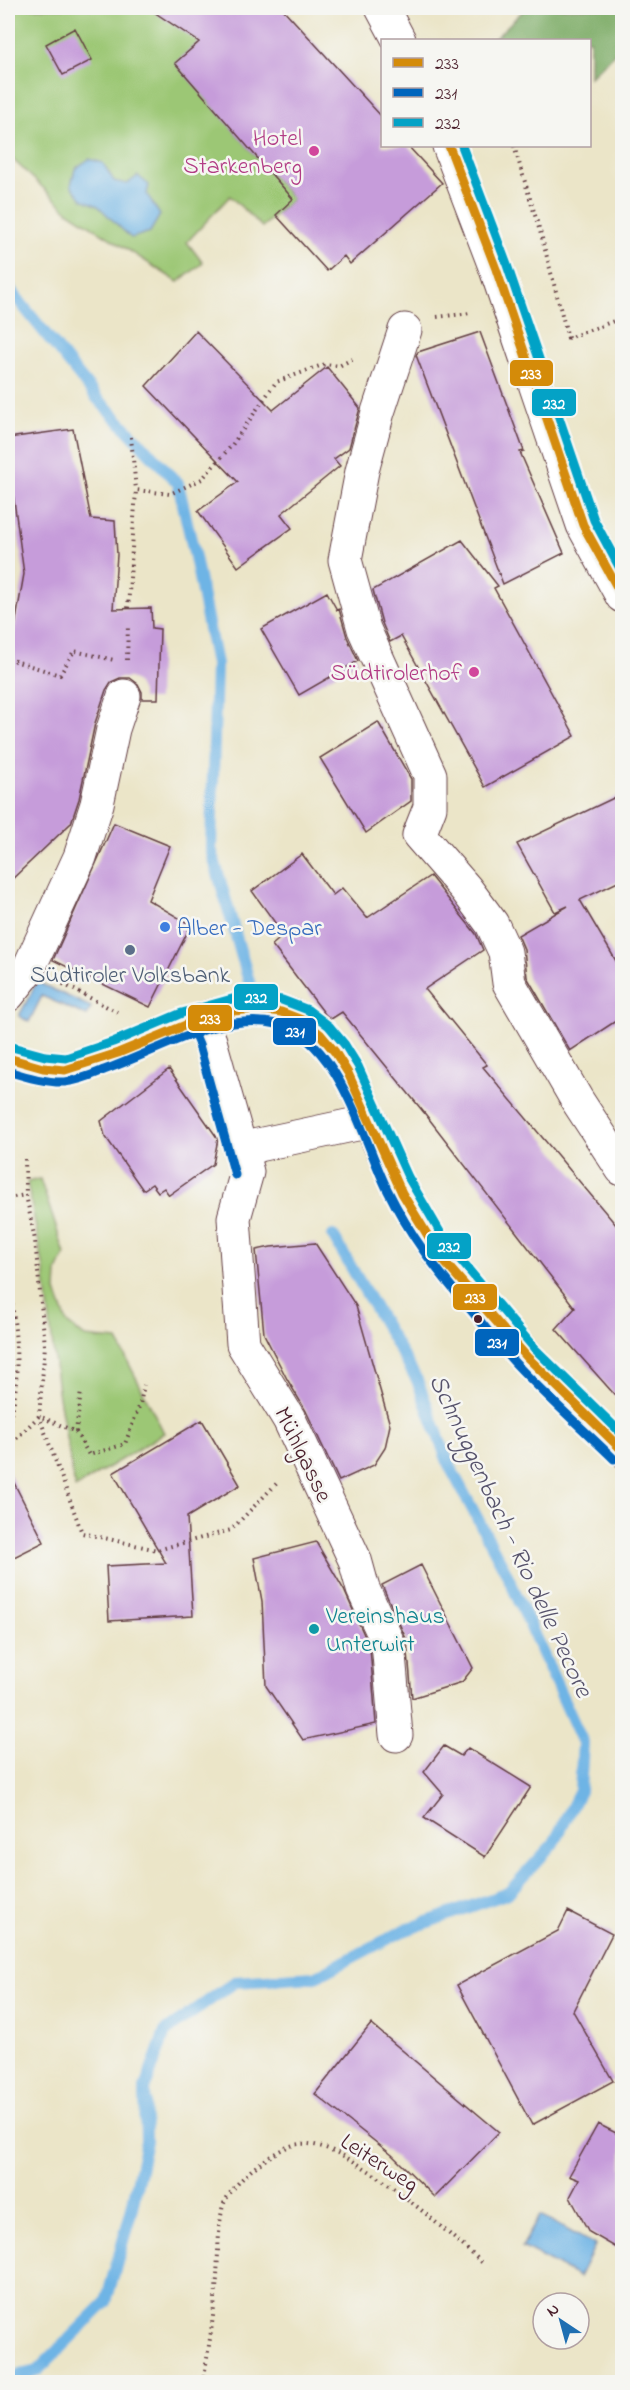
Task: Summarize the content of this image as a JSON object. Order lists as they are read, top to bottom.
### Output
{
  "streets": {
    "street": ["Mühlgasse"],
    "path": ["Leiterweg"]
  },
  "water": ["Schnuggenbach - Rio delle Pecore"],
  "places": [
    "Hotel Starkenberg",
    "Südtirolerhof",
    "Alber - Despar",
    "Südtiroler Volksbank",
    "Vereinshaus Unterwirt"
  ],
  "lines": ["transit line 233", "transit line 232", "transit line 231"],
  "legend": ["233", "231", "232"],
  "north": "top left"
}
